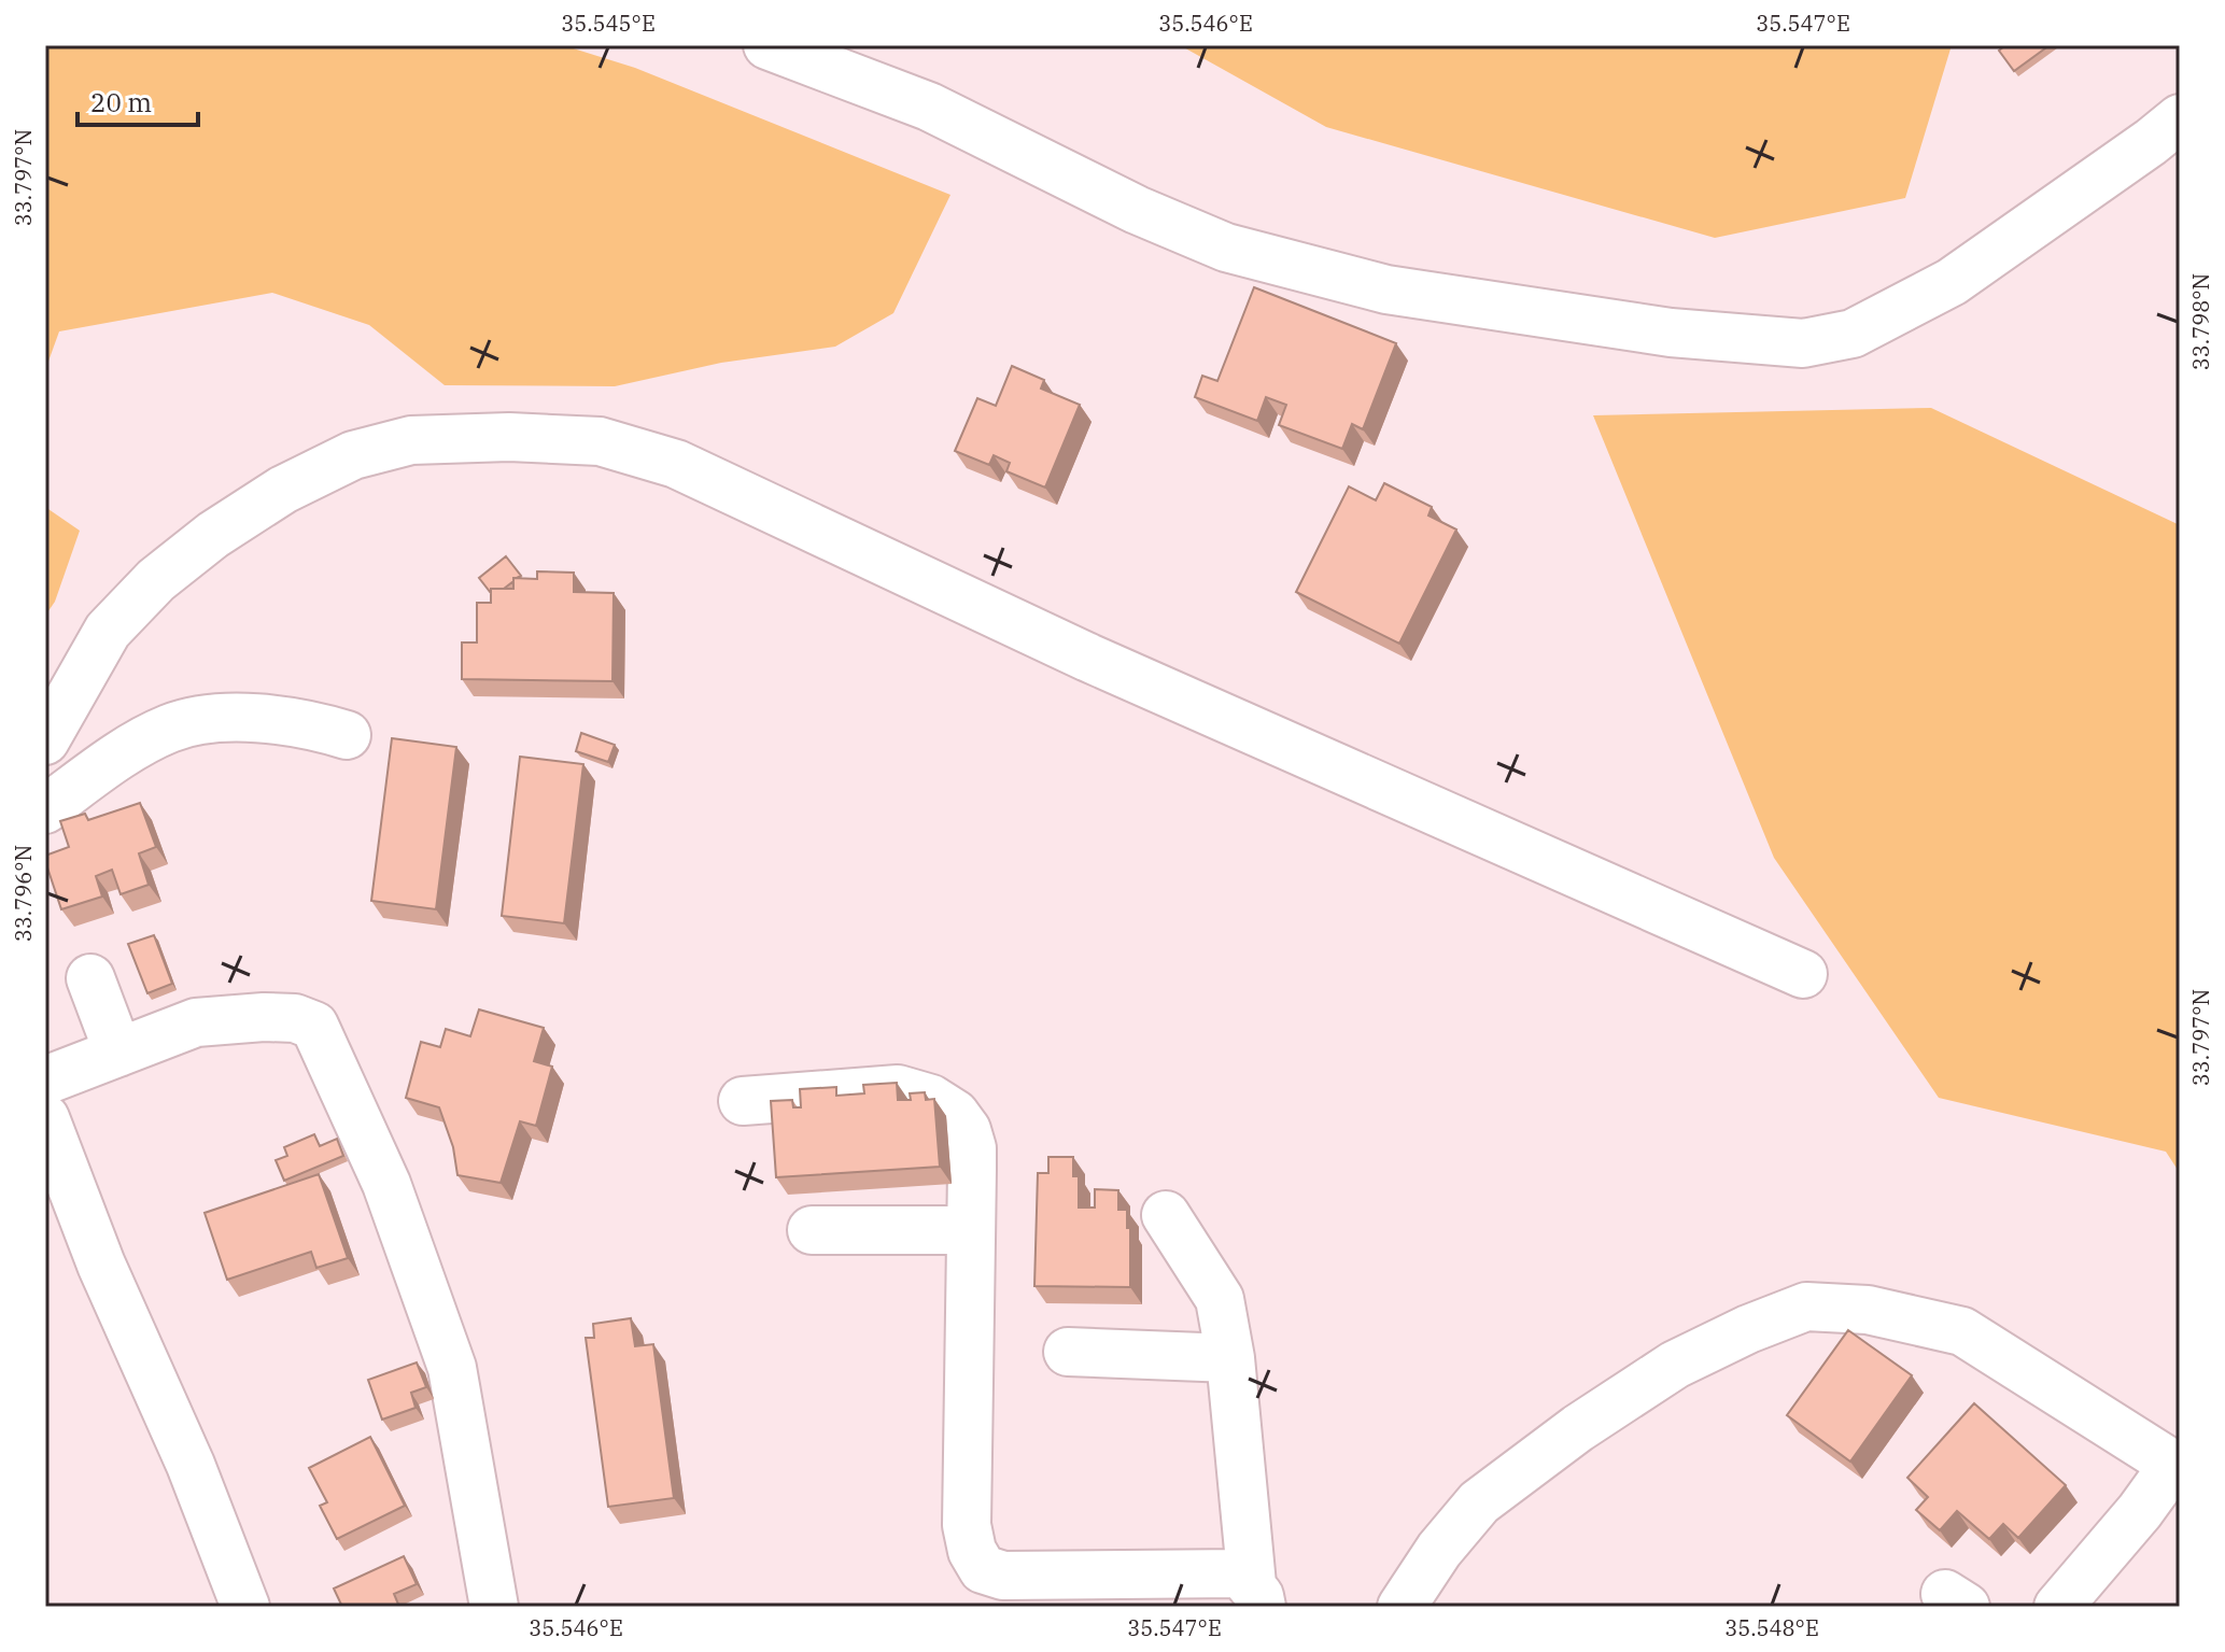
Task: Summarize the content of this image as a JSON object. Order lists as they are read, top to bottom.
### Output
{
  "scale_bar": "20 m",
  "coordinates": [
    "35.545°E",
    "35.546°E",
    "35.547°E",
    "33.797°N",
    "33.798°N",
    "33.796°N",
    "35.548°E"
  ]
}
